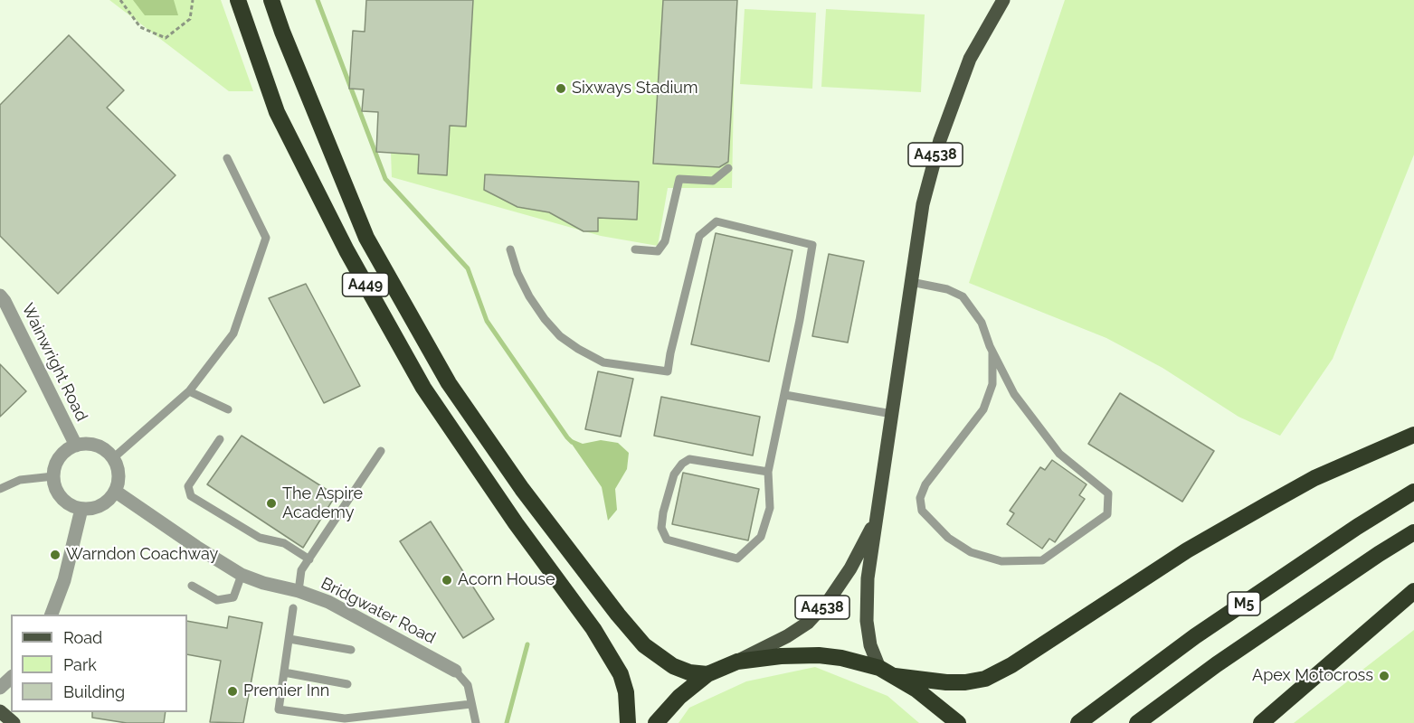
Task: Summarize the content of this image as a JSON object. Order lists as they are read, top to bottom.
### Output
{
  "streets": {
    "highway": ["A449", "M5"],
    "main road": ["A4538"],
    "street": ["Wainwright Road", "Bridgwater Road"]
  },
  "crossings": [
    ["Wainwright Road", "Bridgwater Road"]
  ],
  "places": [
    "Sixways Stadium",
    "The Aspire Academy",
    "Warndon Coachway",
    "Acorn House",
    "Apex Motocross",
    "Premier Inn"
  ],
  "legend": ["Road", "Park", "Building"]
}
